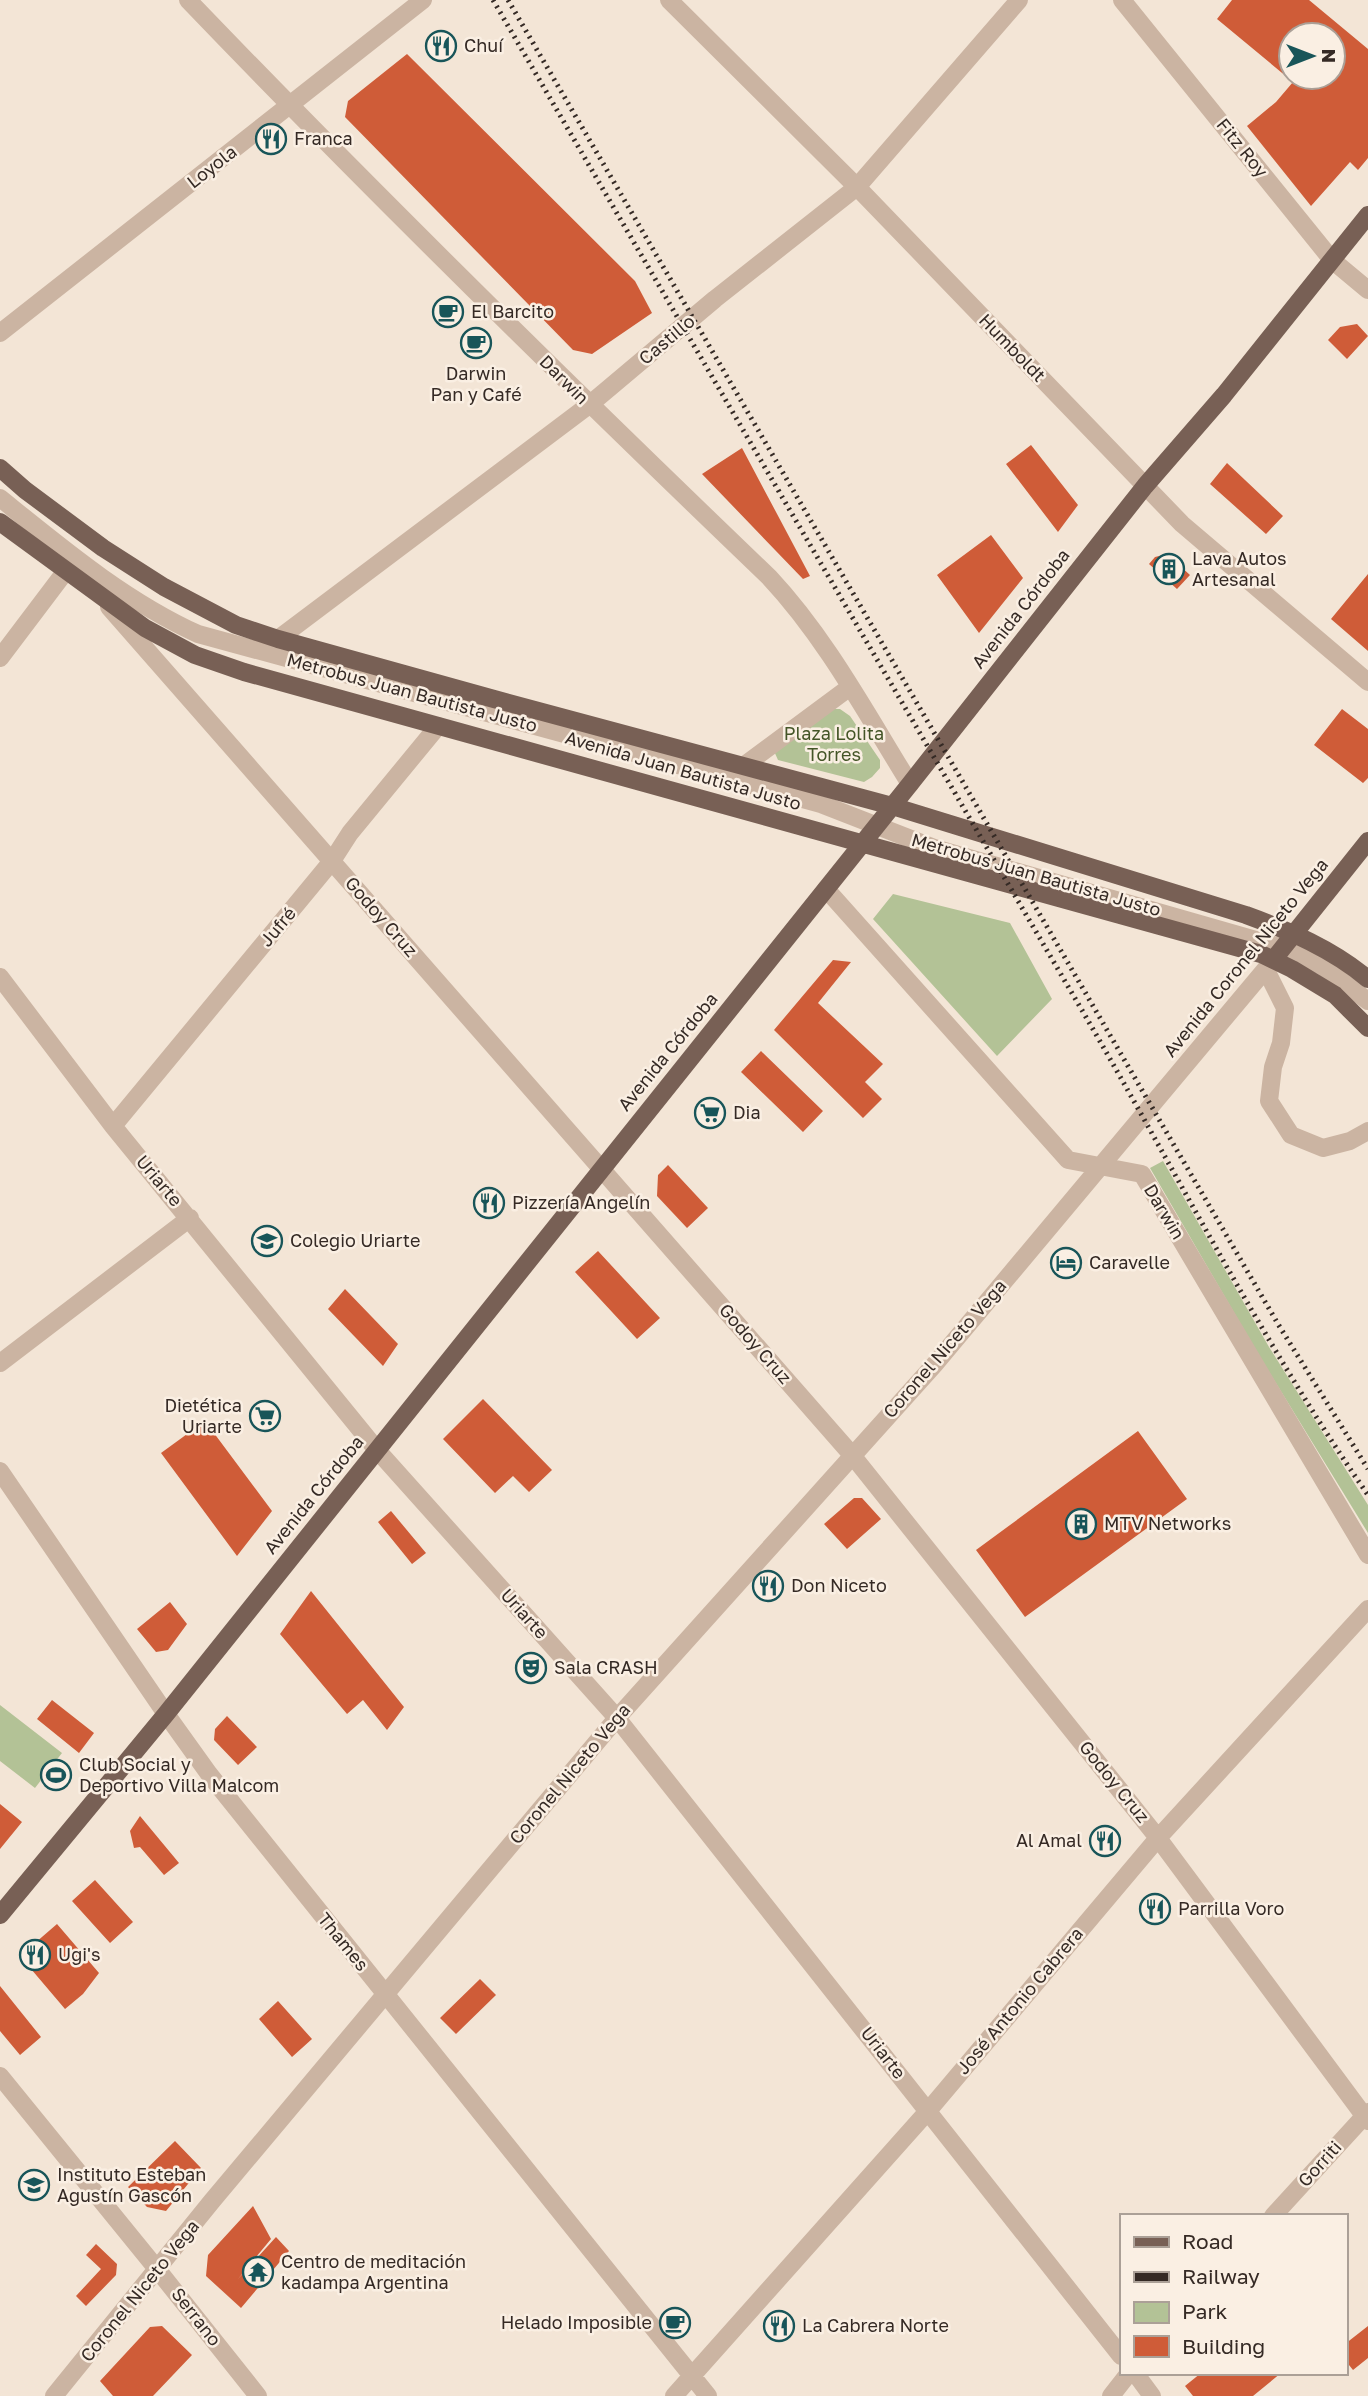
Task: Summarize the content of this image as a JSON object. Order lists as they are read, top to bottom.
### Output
{
  "streets": {
    "main road": ["Avenida Córdoba", "Avenida Juan Bautista Justo", "Avenida Coronel Niceto Vega"],
    "street": [
      "Fitz Roy",
      "Loyola",
      "Castillo",
      "Humboldt",
      "Darwin",
      "Metrobus Juan Bautista Justo",
      "Godoy Cruz",
      "Jufré",
      "Uriarte",
      "Coronel Niceto Vega",
      "Thames",
      "José Antonio Cabrera",
      "Gorriti",
      "Serrano"
    ]
  },
  "crossings": [
    ["Fitz Roy", "Avenida Córdoba"],
    ["Loyola", "Darwin"],
    ["Castillo", "Humboldt"],
    ["Castillo", "Darwin"],
    ["Castillo", "Avenida Juan Bautista Justo"],
    ["Humboldt", "Avenida Córdoba"],
    ["Darwin", "Avenida Córdoba"],
    ["Darwin", "Coronel Niceto Vega"],
    ["Avenida Córdoba", "Metrobus Juan Bautista Justo"],
    ["Avenida Córdoba", "Avenida Juan Bautista Justo"],
    ["Avenida Córdoba", "Godoy Cruz"],
    ["Avenida Córdoba", "Uriarte"],
    ["Avenida Córdoba", "Thames"],
    ["Metrobus Juan Bautista Justo", "Avenida Juan Bautista Justo"],
    ["Metrobus Juan Bautista Justo", "Avenida Coronel Niceto Vega"],
    ["Avenida Juan Bautista Justo", "Godoy Cruz"],
    ["Avenida Juan Bautista Justo", "Jufré"],
    ["Avenida Juan Bautista Justo", "Avenida Coronel Niceto Vega"],
    ["Godoy Cruz", "Jufré"],
    ["Godoy Cruz", "Coronel Niceto Vega"],
    ["Godoy Cruz", "José Antonio Cabrera"],
    ["Godoy Cruz", "Gorriti"],
    ["Jufré", "Uriarte"],
    ["Avenida Coronel Niceto Vega", "Coronel Niceto Vega"],
    ["Uriarte", "Coronel Niceto Vega"],
    ["Uriarte", "José Antonio Cabrera"],
    ["Coronel Niceto Vega", "Thames"],
    ["Coronel Niceto Vega", "Serrano"],
    ["Thames", "José Antonio Cabrera"]
  ],
  "parks": ["Plaza Lolita Torres"],
  "places": {
    "restaurant": [
      "Chuí",
      "Franca",
      "Pizzería Angelín",
      "Don Niceto",
      "Al Amal",
      "Parrilla Voro",
      "Ugi's",
      "La Cabrera Norte"
    ],
    "cafe": ["El Barcito", "Darwin Pan y Café", "Helado Imposible"],
    "building": ["Lava Autos Artesanal", "MTV Networks"],
    "supermarket": ["Dia", "Dietética Uriarte"],
    "school or university": ["Colegio Uriarte", "Instituto Esteban Agustín Gascón"],
    "hotel": ["Caravelle"],
    "theatre": ["Sala CRASH"],
    "sports": ["Club Social y Deportivo Villa Malcom"],
    "temple": ["Centro de meditación kadampa Argentina"]
  },
  "legend": [
    "Road",
    "Railway",
    "Park",
    "Building"
  ],
  "north": "right"
}
